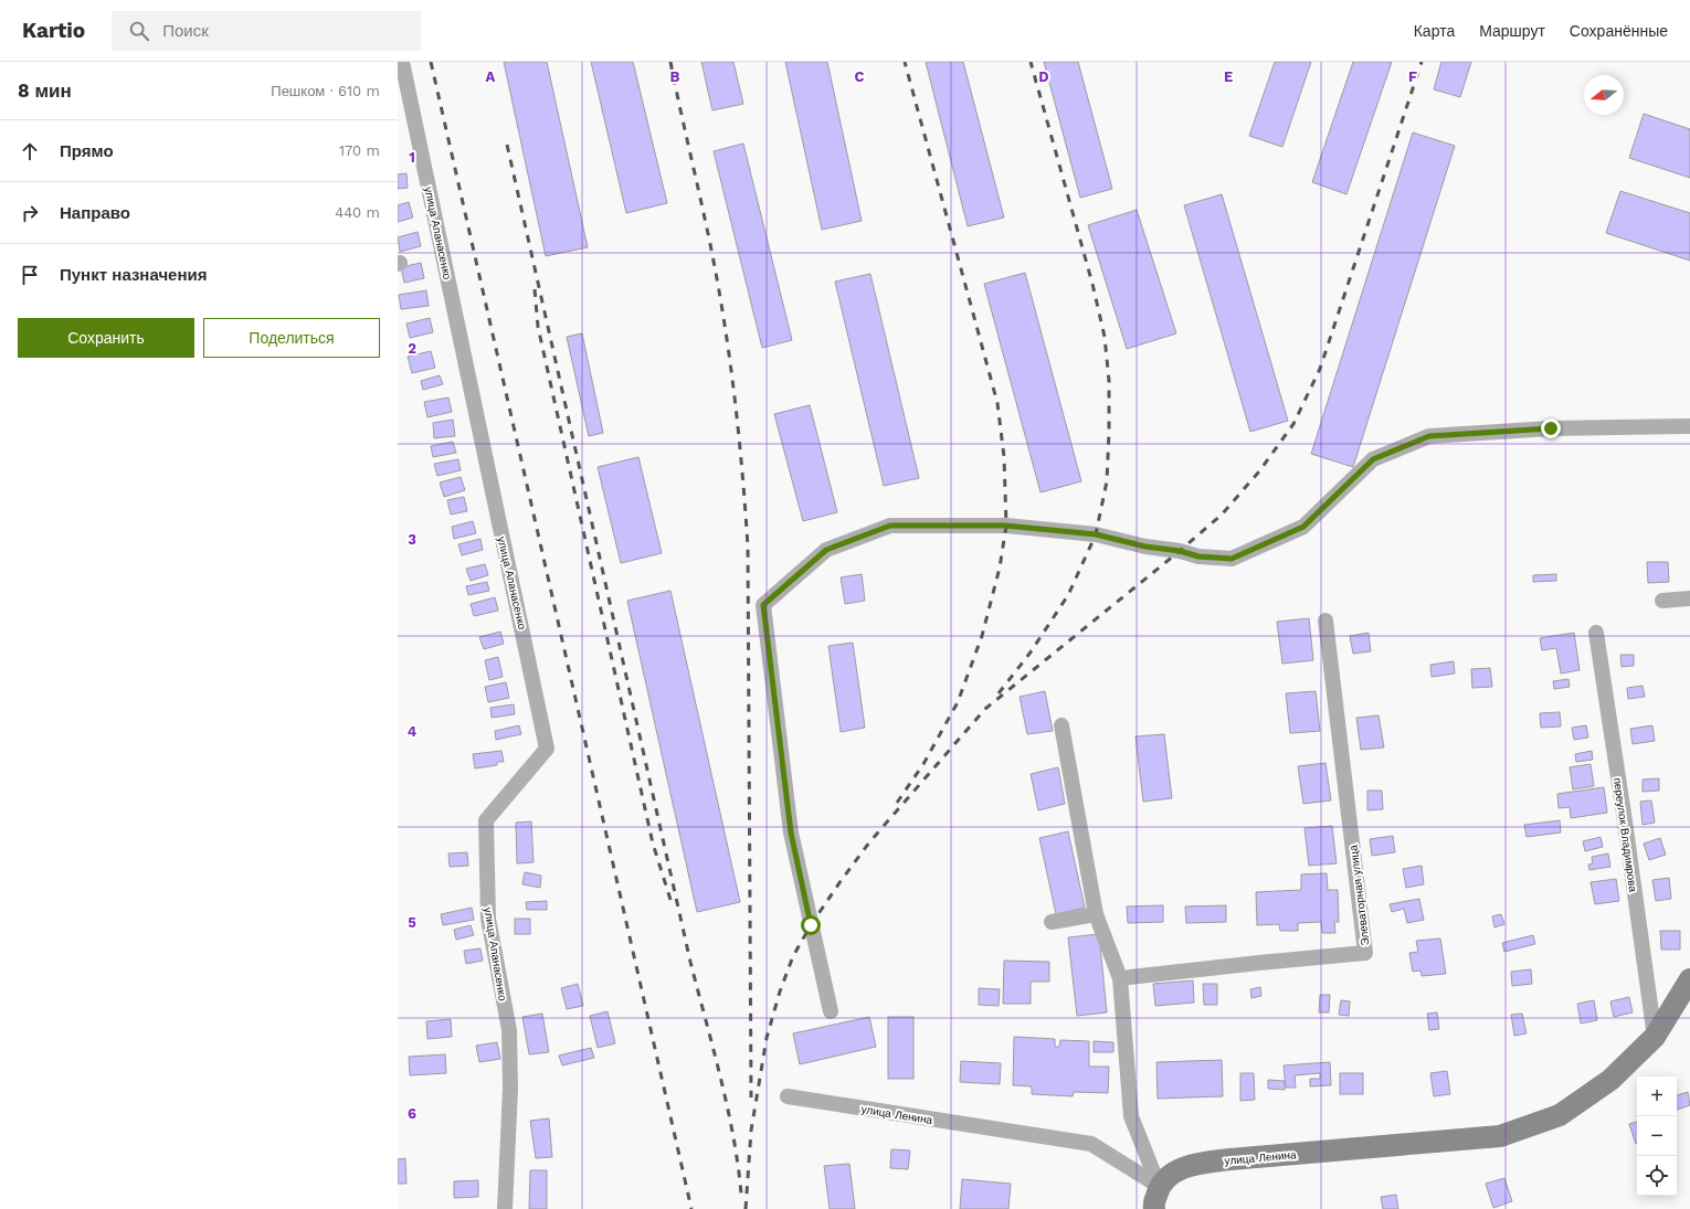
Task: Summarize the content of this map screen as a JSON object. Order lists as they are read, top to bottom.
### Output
{
  "streets": {
    "main road": ["улица Ленина"],
    "street": ["улица Апанасенко", "переулок Владимрова", "Элеваторная улица"]
  },
  "crossings": [
    ["переулок Владимрова", "улица Ленина"]
  ],
  "north": "left",
  "page": {
    "header": "Kartio",
    "search": "Поиск",
    "nav": ["Карта", "Маршрут", "Сохранённые"],
    "heading": ["8 мин", "Пешком · 610 m"],
    "list": [
      ["Прямо", "170 m"],
      ["Направо", "440 m"],
      "Пункт назначения"
    ],
    "buttons": ["Сохранить", "Поделиться"],
    "map_buttons": ["+", "−"]
  },
  "grid": {
    "columns": [
      "A",
      "B",
      "C",
      "D",
      "E",
      "F"
    ],
    "rows": [
      "1",
      "2",
      "3",
      "4",
      "5",
      "6"
    ]
  }
}
